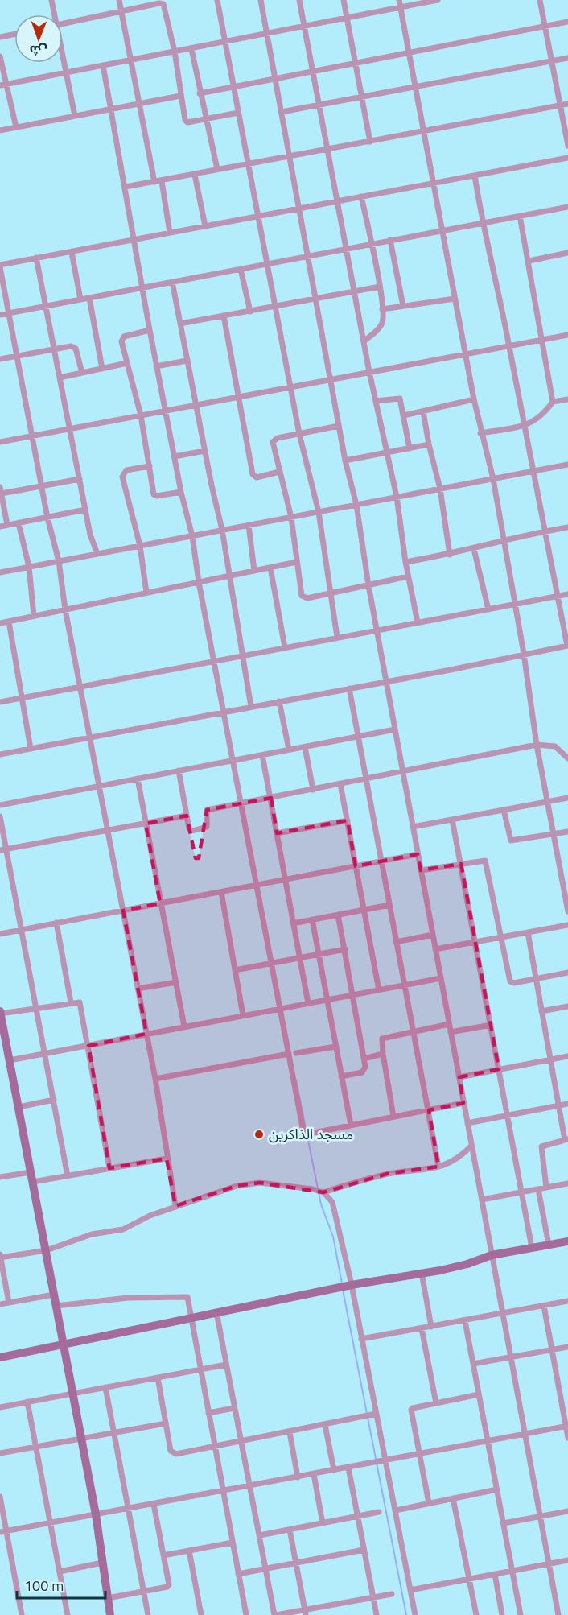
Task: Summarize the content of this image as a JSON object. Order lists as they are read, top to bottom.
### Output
{
  "places": ["مسجد الذاكرين"],
  "scale_bar": "100 m",
  "north": "bottom"
}
